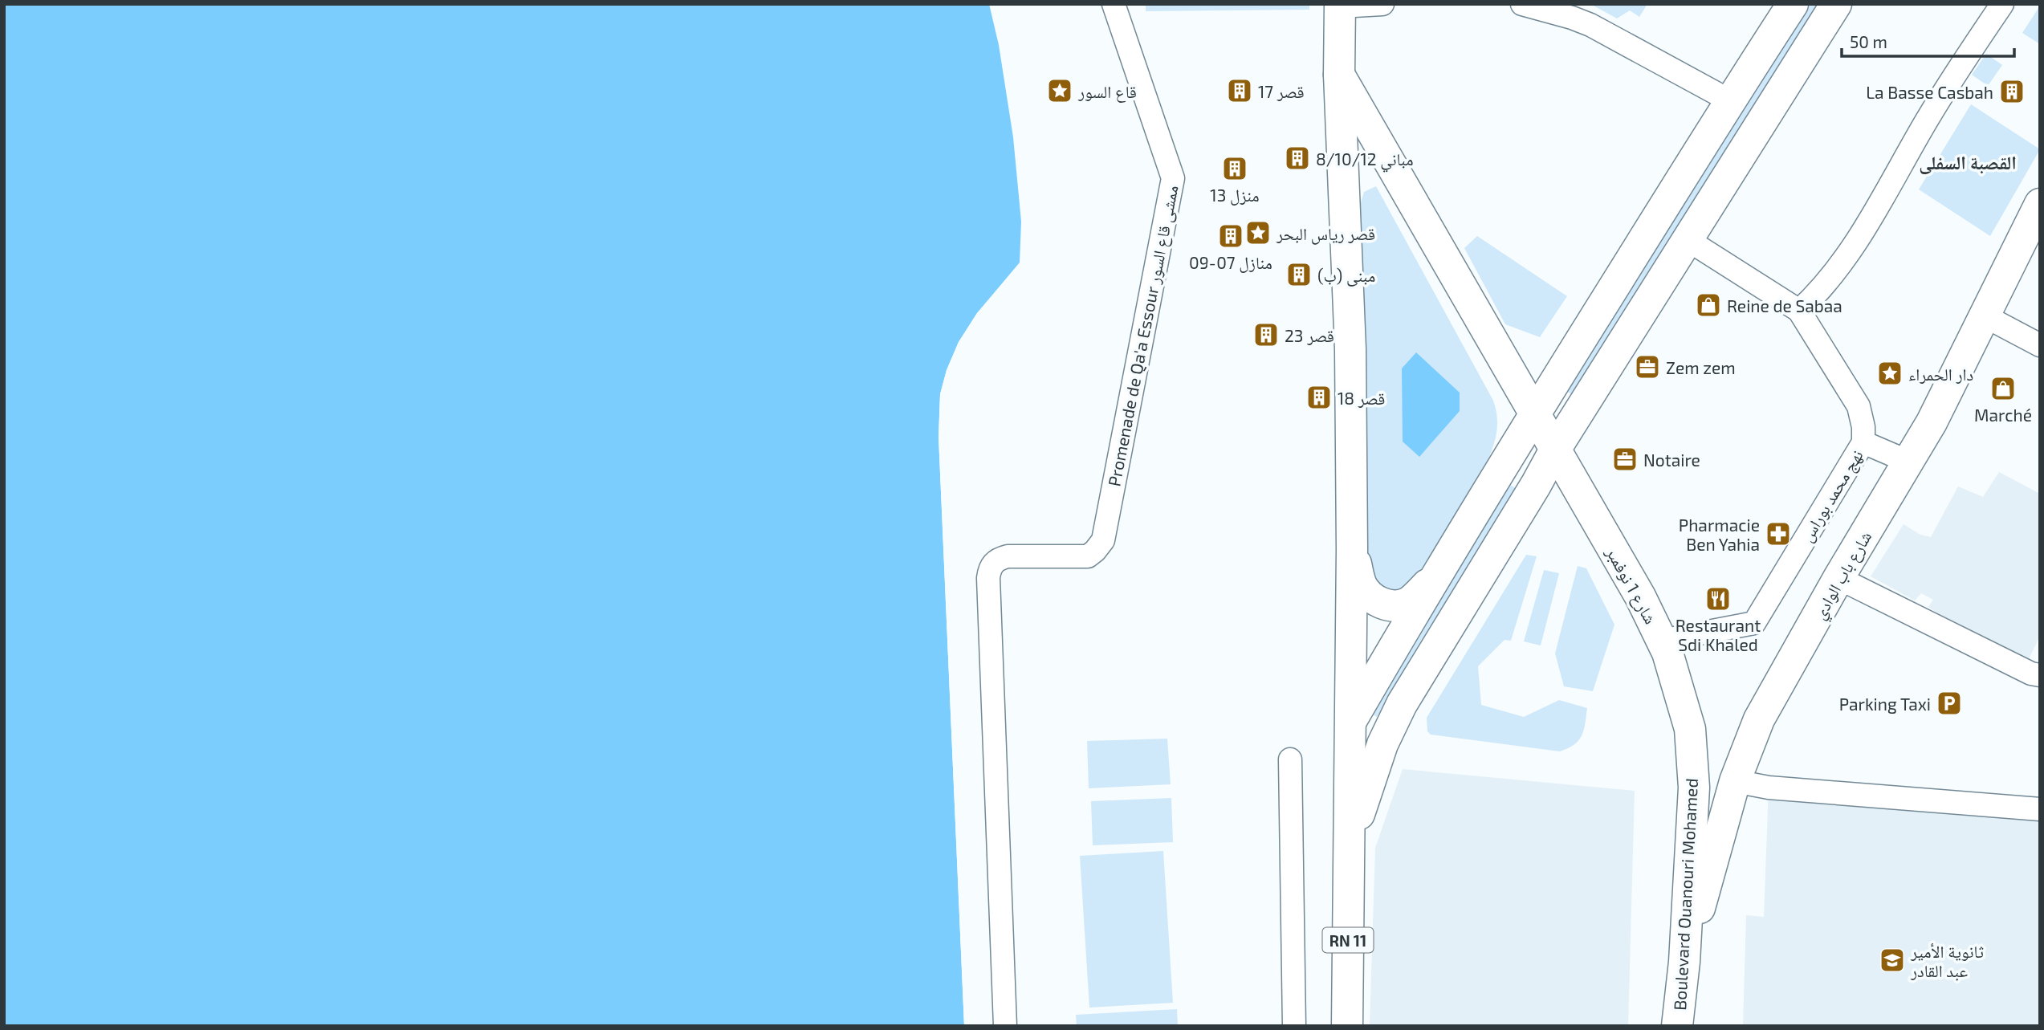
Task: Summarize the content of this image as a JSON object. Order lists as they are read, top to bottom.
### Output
{
  "streets": {
    "main road": [
      "شارع باب الوادي",
      "شارع 1 نوفمبر",
      "Boulevard Ouanouri Mohamed",
      "RN 11"
    ],
    "street": ["Promenade de Qa'a Essour ممشى قاع السور", "نهج محمد بوراس"]
  },
  "crossings": [
    ["نهج محمد بوراس", "شارع 1 نوفمبر"],
    ["شارع باب الوادي", "Boulevard Ouanouri Mohamed"],
    ["شارع 1 نوفمبر", "Boulevard Ouanouri Mohamed"],
    ["شارع 1 نوفمبر", "RN 11"]
  ],
  "districts": ["القصبة السفلى"],
  "places": {
    "place": ["قاع السور", "قصر رياس البحر", "دار الحمراء"],
    "building": [
      "قصر 17",
      "La Basse Casbah",
      "مباني 8/10/12",
      "منزل 13",
      "منازل 07-09",
      "مبنى (ب)",
      "قصر 23",
      "قصر 18"
    ],
    "shop": ["Reine de Sabaa", "Marché"],
    "office": ["Zem zem", "Notaire"],
    "pharmacy": ["Pharmacie Ben Yahia"],
    "restaurant": ["Restaurant Sdi Khaled"],
    "parking": ["Parking Taxi"],
    "school or university": ["ثانوية الأمير عبد القادر"]
  },
  "scale_bar": "50 m"
}
